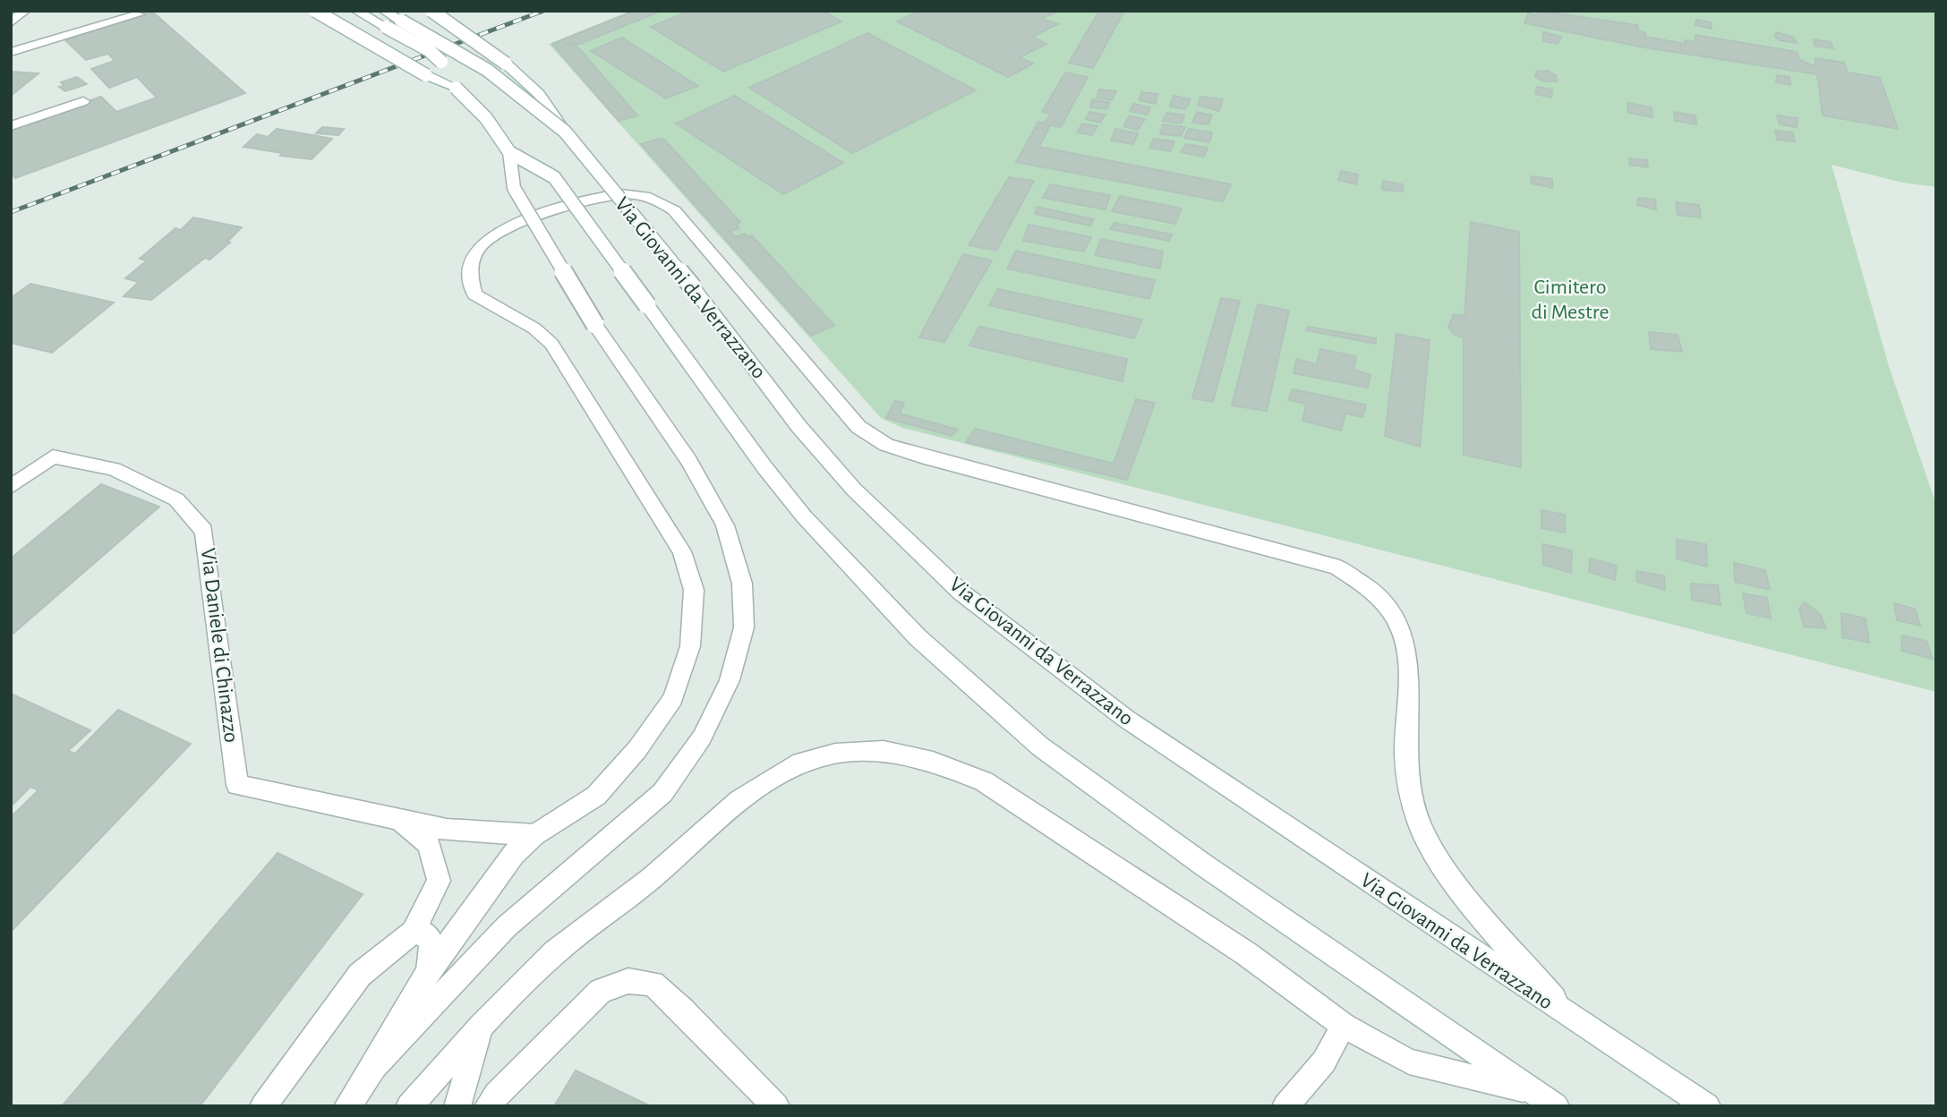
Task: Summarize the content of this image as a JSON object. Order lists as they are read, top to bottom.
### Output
{
  "streets": {
    "street": ["Via Giovanni da Verrazzano", "Via Daniele di Chinazzo"]
  },
  "parks": ["Cimitero di Mestre"]
}
